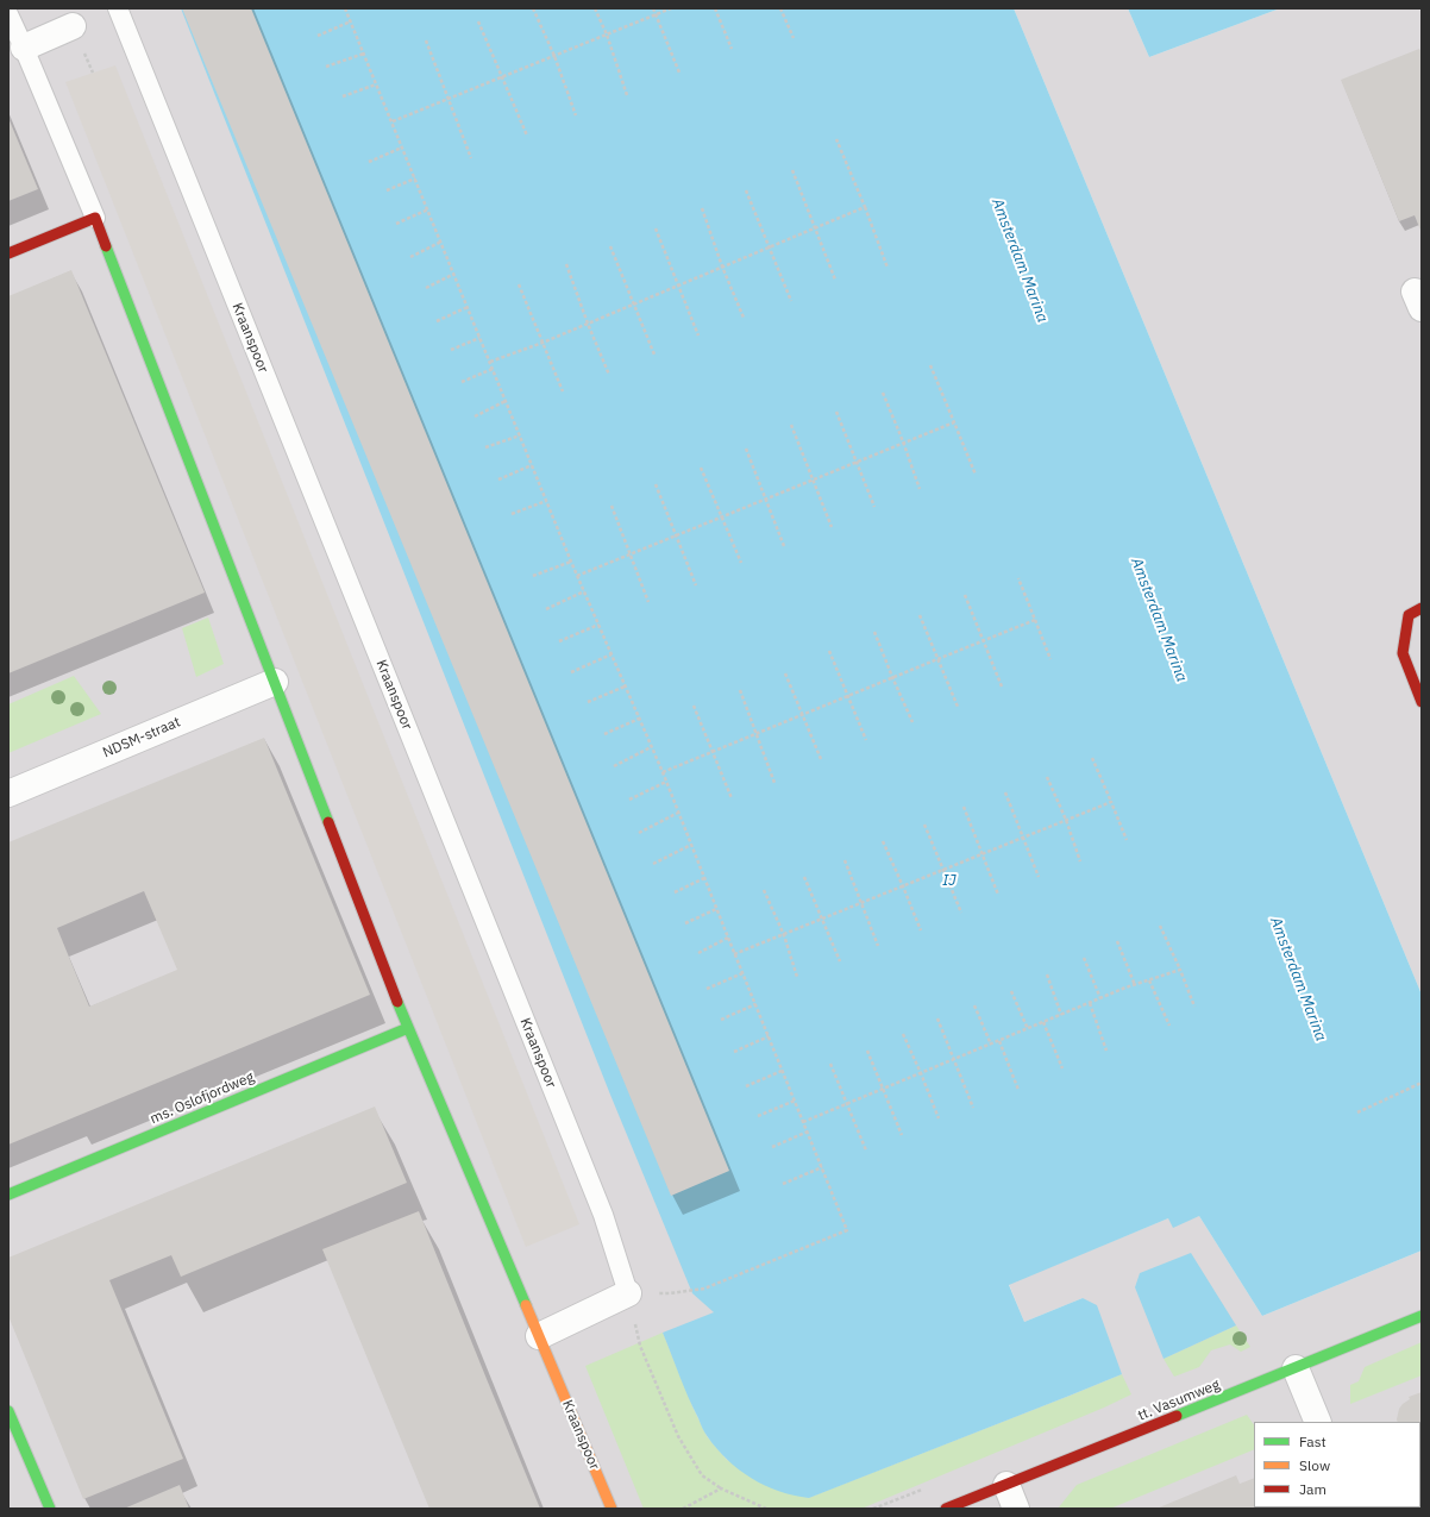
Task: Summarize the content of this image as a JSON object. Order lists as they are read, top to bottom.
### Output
{
  "streets": {
    "street": [
      "Kraanspoor",
      "NDSM-straat",
      "ms. Oslofjordweg",
      "tt. Vasumweg"
    ]
  },
  "crossings": [
    ["Kraanspoor", "NDSM-straat"],
    ["Kraanspoor", "ms. Oslofjordweg"]
  ],
  "water": ["Amsterdam Marina", "IJ"],
  "legend": ["Fast", "Slow", "Jam"]
}
